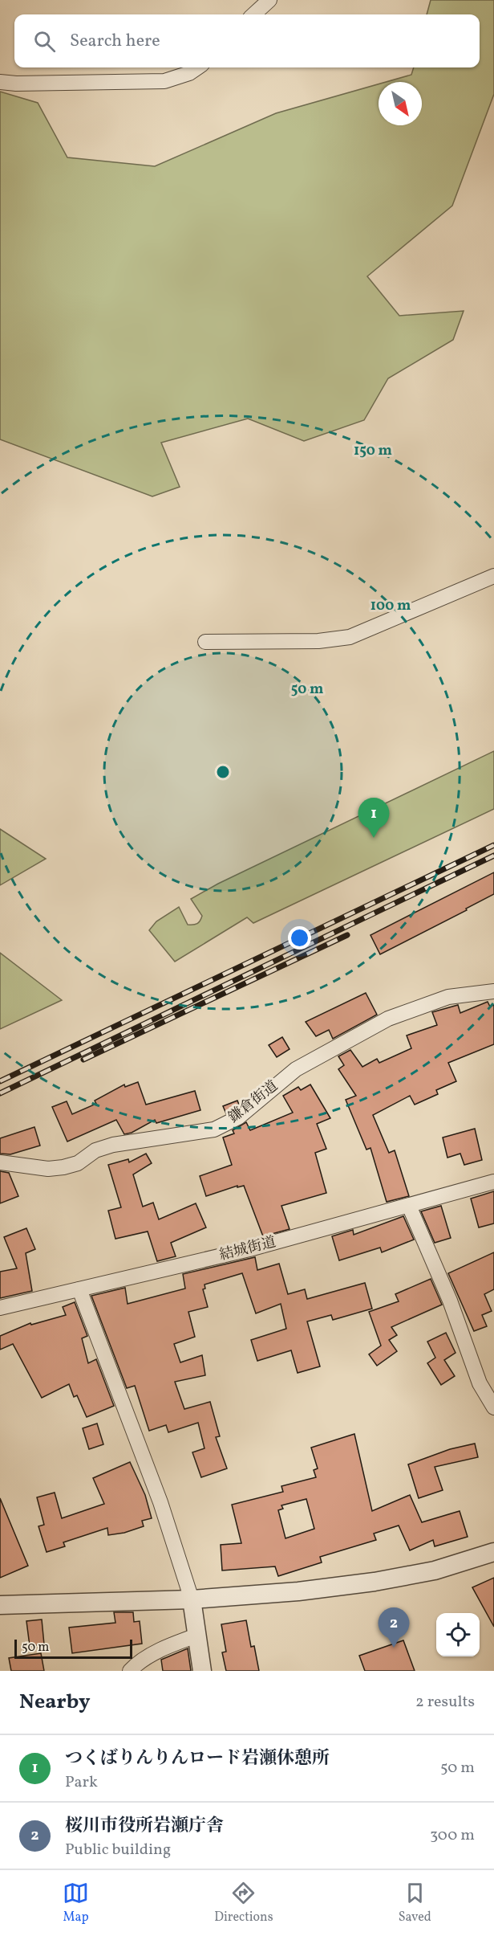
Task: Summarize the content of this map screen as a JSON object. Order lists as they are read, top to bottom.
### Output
{
  "streets": {
    "street": ["鎌倉街道", "結城街道"]
  },
  "scale_bar": "50 m",
  "north": "bottom right",
  "page": {
    "search": "Search here",
    "pins": ["1", "2"],
    "scale": "50 m",
    "heading": ["Nearby", "2 results"],
    "list": [
      {
        "mark": "1",
        "name": "つくばりんりんロード岩瀬休憩所",
        "note": "Park",
        "value": "50 m"
      },
      {
        "mark": "2",
        "name": "桜川市役所岩瀬庁舎",
        "note": "Public building",
        "value": "300 m"
      }
    ],
    "nav": ["Map", "Directions", "Saved"]
  },
  "rings": ["150 m", "100 m", "50 m"]
}
